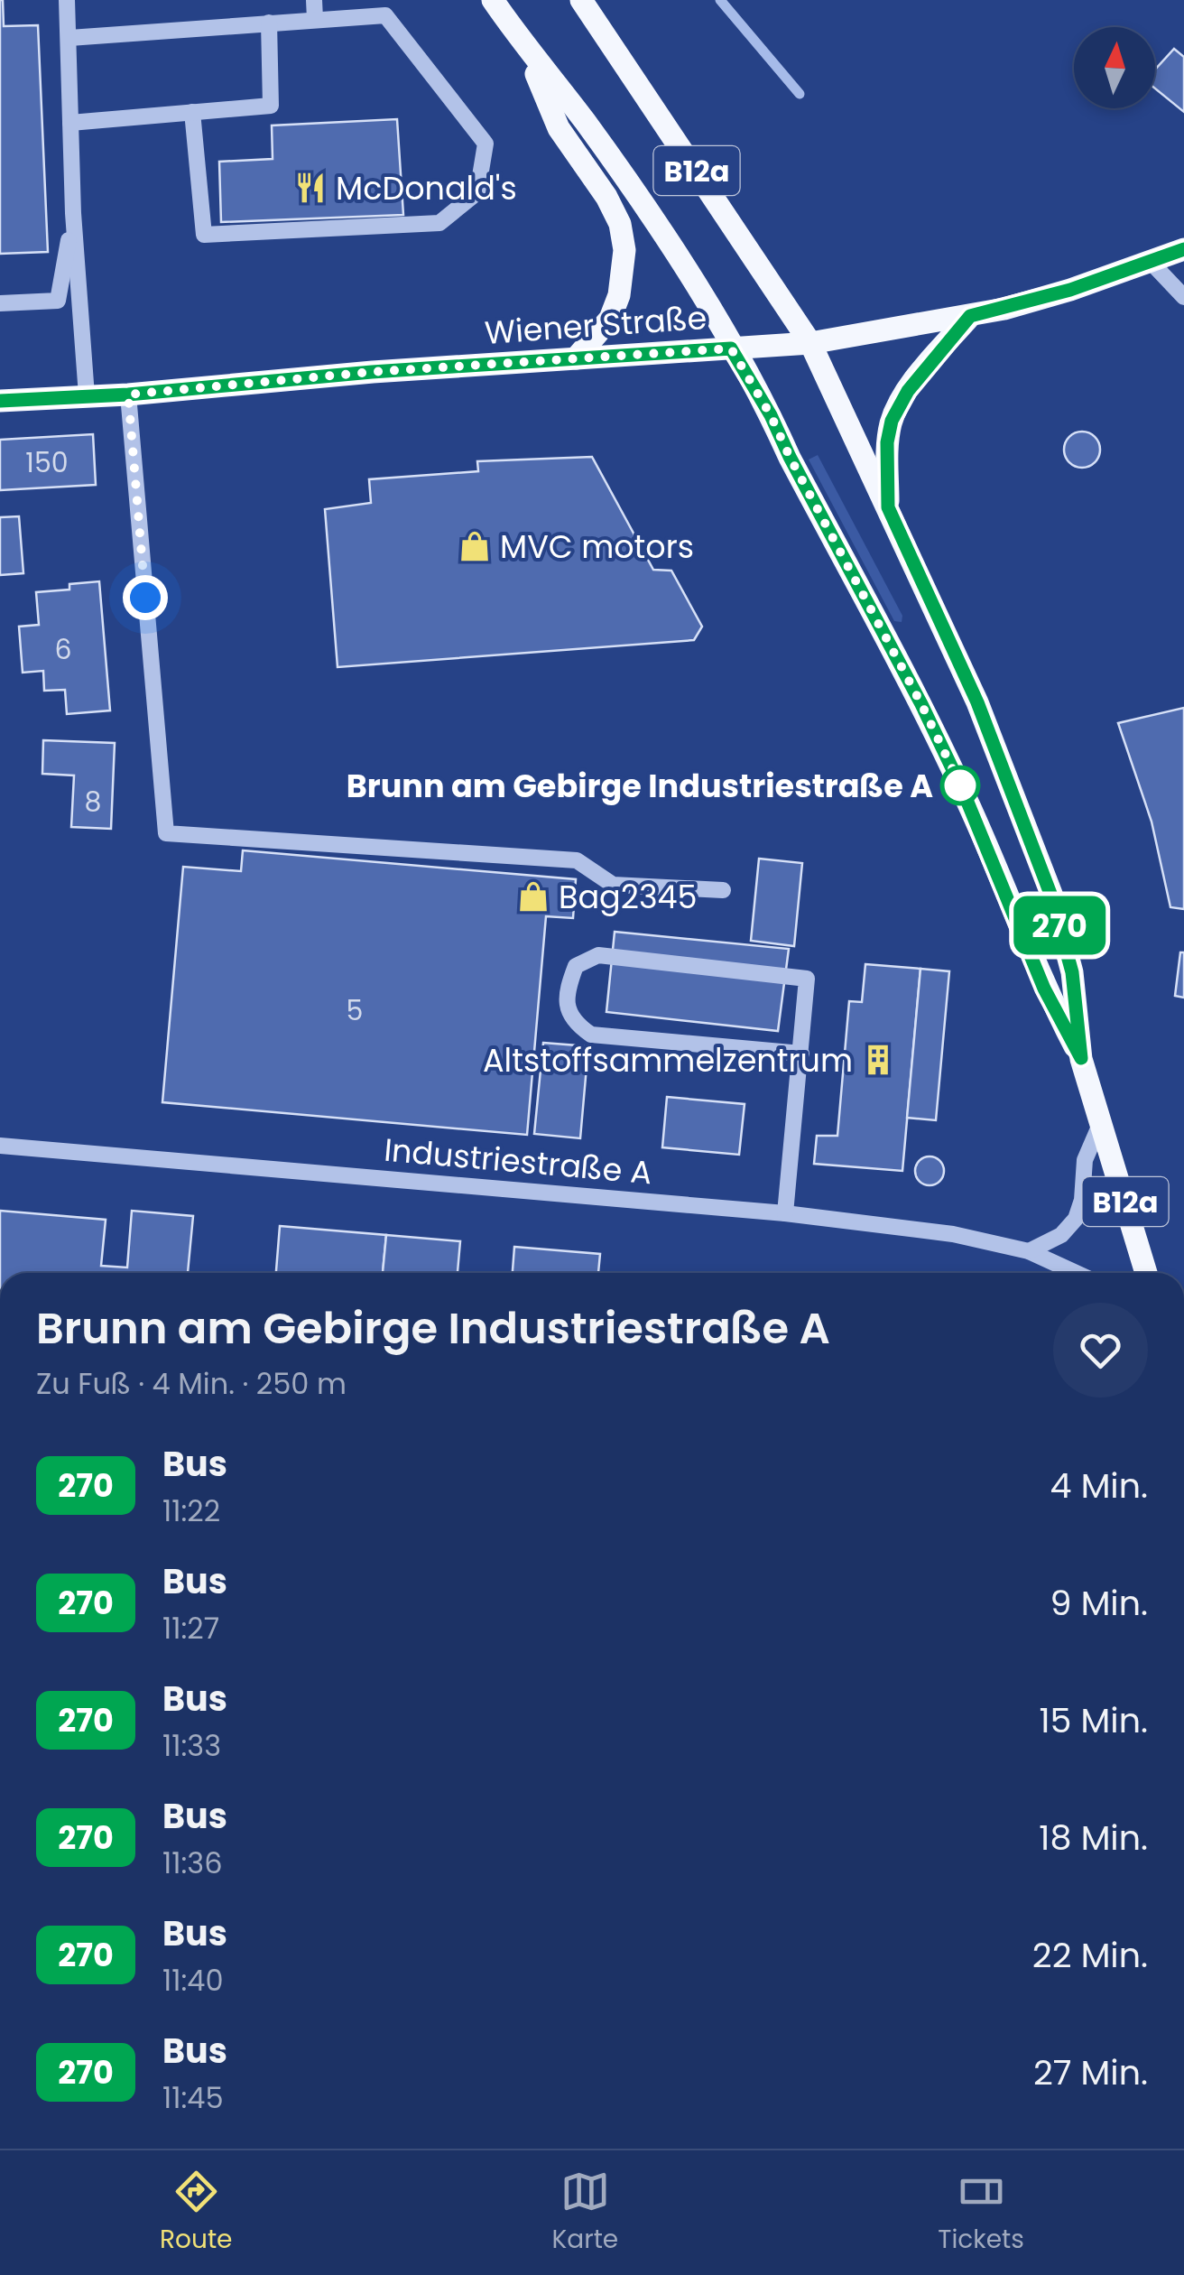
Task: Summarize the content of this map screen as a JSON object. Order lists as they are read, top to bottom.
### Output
{
  "streets": {
    "main road": ["B12a", "Wiener Straße"],
    "street": ["Industriestraße A"]
  },
  "crossings": [
    ["B12a", "Wiener Straße"]
  ],
  "places": {
    "restaurant": ["McDonald's"],
    "shop": ["MVC motors", "Bag2345"],
    "other": ["Brunn am Gebirge Industriestraße A"],
    "building": ["Altstoffsammelzentrum"]
  },
  "lines": ["bus line 270"],
  "house_numbers": [
    "150",
    "6",
    "8",
    "5"
  ],
  "north": "top",
  "page": {
    "on_map": "270",
    "heading": ["Brunn am Gebirge Industriestraße A", "Zu Fuß · 4 Min. · 250 m"],
    "list": [
      {
        "mark": "270",
        "name": "Bus",
        "note": "11:22",
        "value": "4 Min."
      },
      {
        "mark": "270",
        "name": "Bus",
        "note": "11:27",
        "value": "9 Min."
      },
      {
        "mark": "270",
        "name": "Bus",
        "note": "11:33",
        "value": "15 Min."
      },
      {
        "mark": "270",
        "name": "Bus",
        "note": "11:36",
        "value": "18 Min."
      },
      {
        "mark": "270",
        "name": "Bus",
        "note": "11:40",
        "value": "22 Min."
      },
      {
        "mark": "270",
        "name": "Bus",
        "note": "11:45",
        "value": "27 Min."
      }
    ],
    "tabs": ["Route", "Karte", "Tickets"]
  }
}
